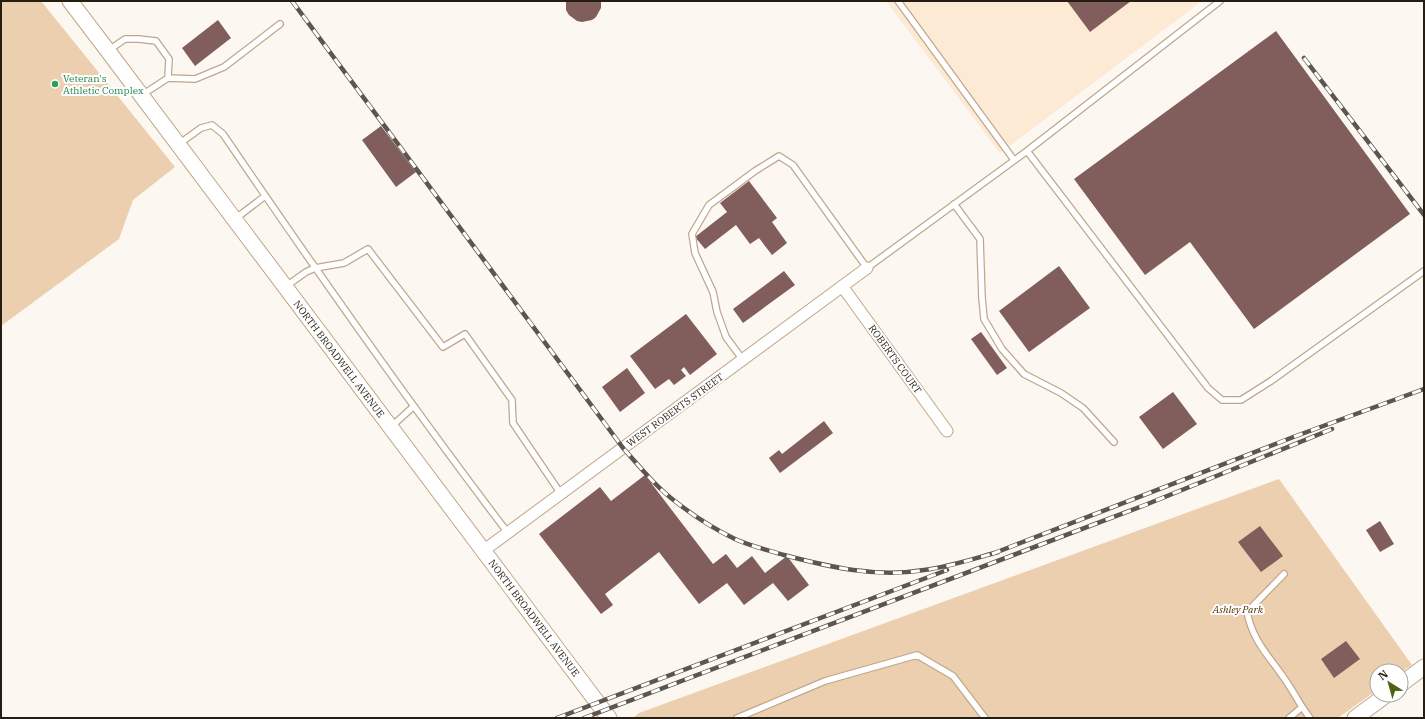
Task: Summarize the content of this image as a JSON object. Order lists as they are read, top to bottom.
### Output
{
  "streets": {
    "main road": ["NORTH BROADWELL AVENUE"],
    "street": ["ROBERTS COURT", "WEST ROBERTS STREET"]
  },
  "crossings": [
    ["NORTH BROADWELL AVENUE", "WEST ROBERTS STREET"],
    ["ROBERTS COURT", "WEST ROBERTS STREET"]
  ],
  "parks": ["Ashley Park"],
  "places": ["Veteran's Athletic Complex"],
  "north": "top left"
}
